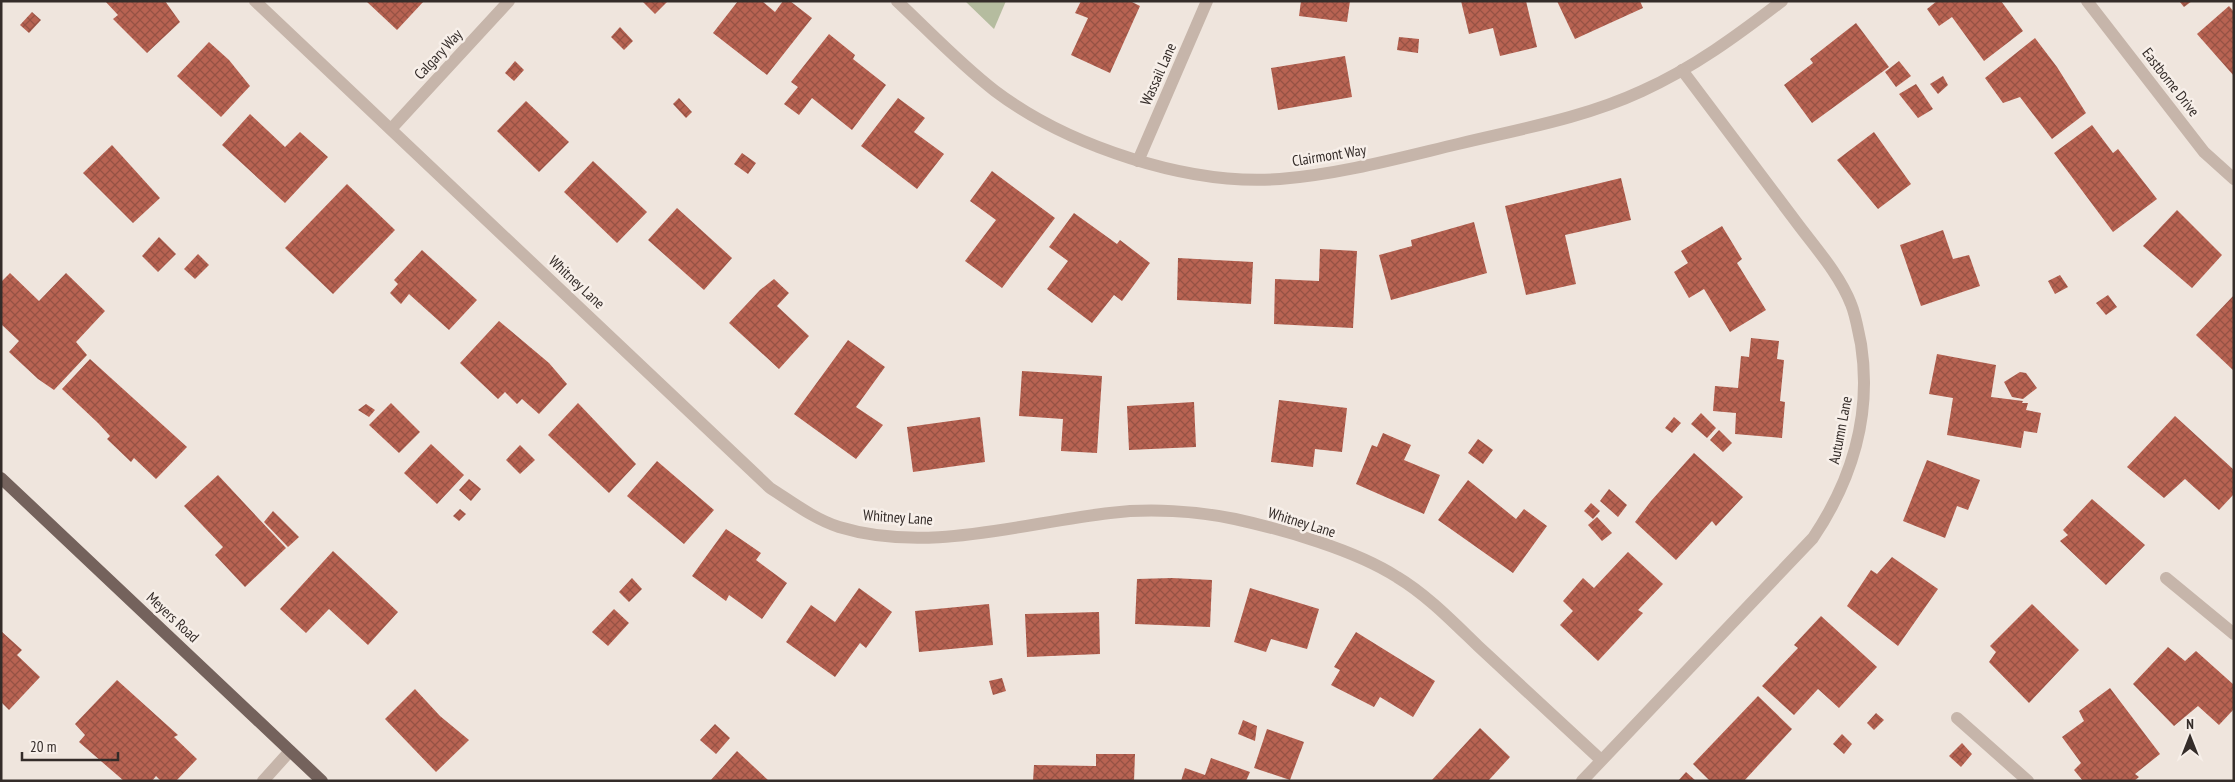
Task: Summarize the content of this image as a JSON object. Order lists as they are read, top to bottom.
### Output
{
  "streets": {
    "main road": ["Meyers Road"],
    "street": [
      "Calgary Way",
      "Wassail Lane",
      "Eastborne Drive",
      "Clairmont Way",
      "Whitney Lane",
      "Autumn Lane"
    ]
  },
  "crossings": [
    ["Calgary Way", "Whitney Lane"],
    ["Wassail Lane", "Clairmont Way"],
    ["Clairmont Way", "Autumn Lane"],
    ["Whitney Lane", "Autumn Lane"]
  ],
  "scale_bar": "20 m",
  "north": "top"
}
